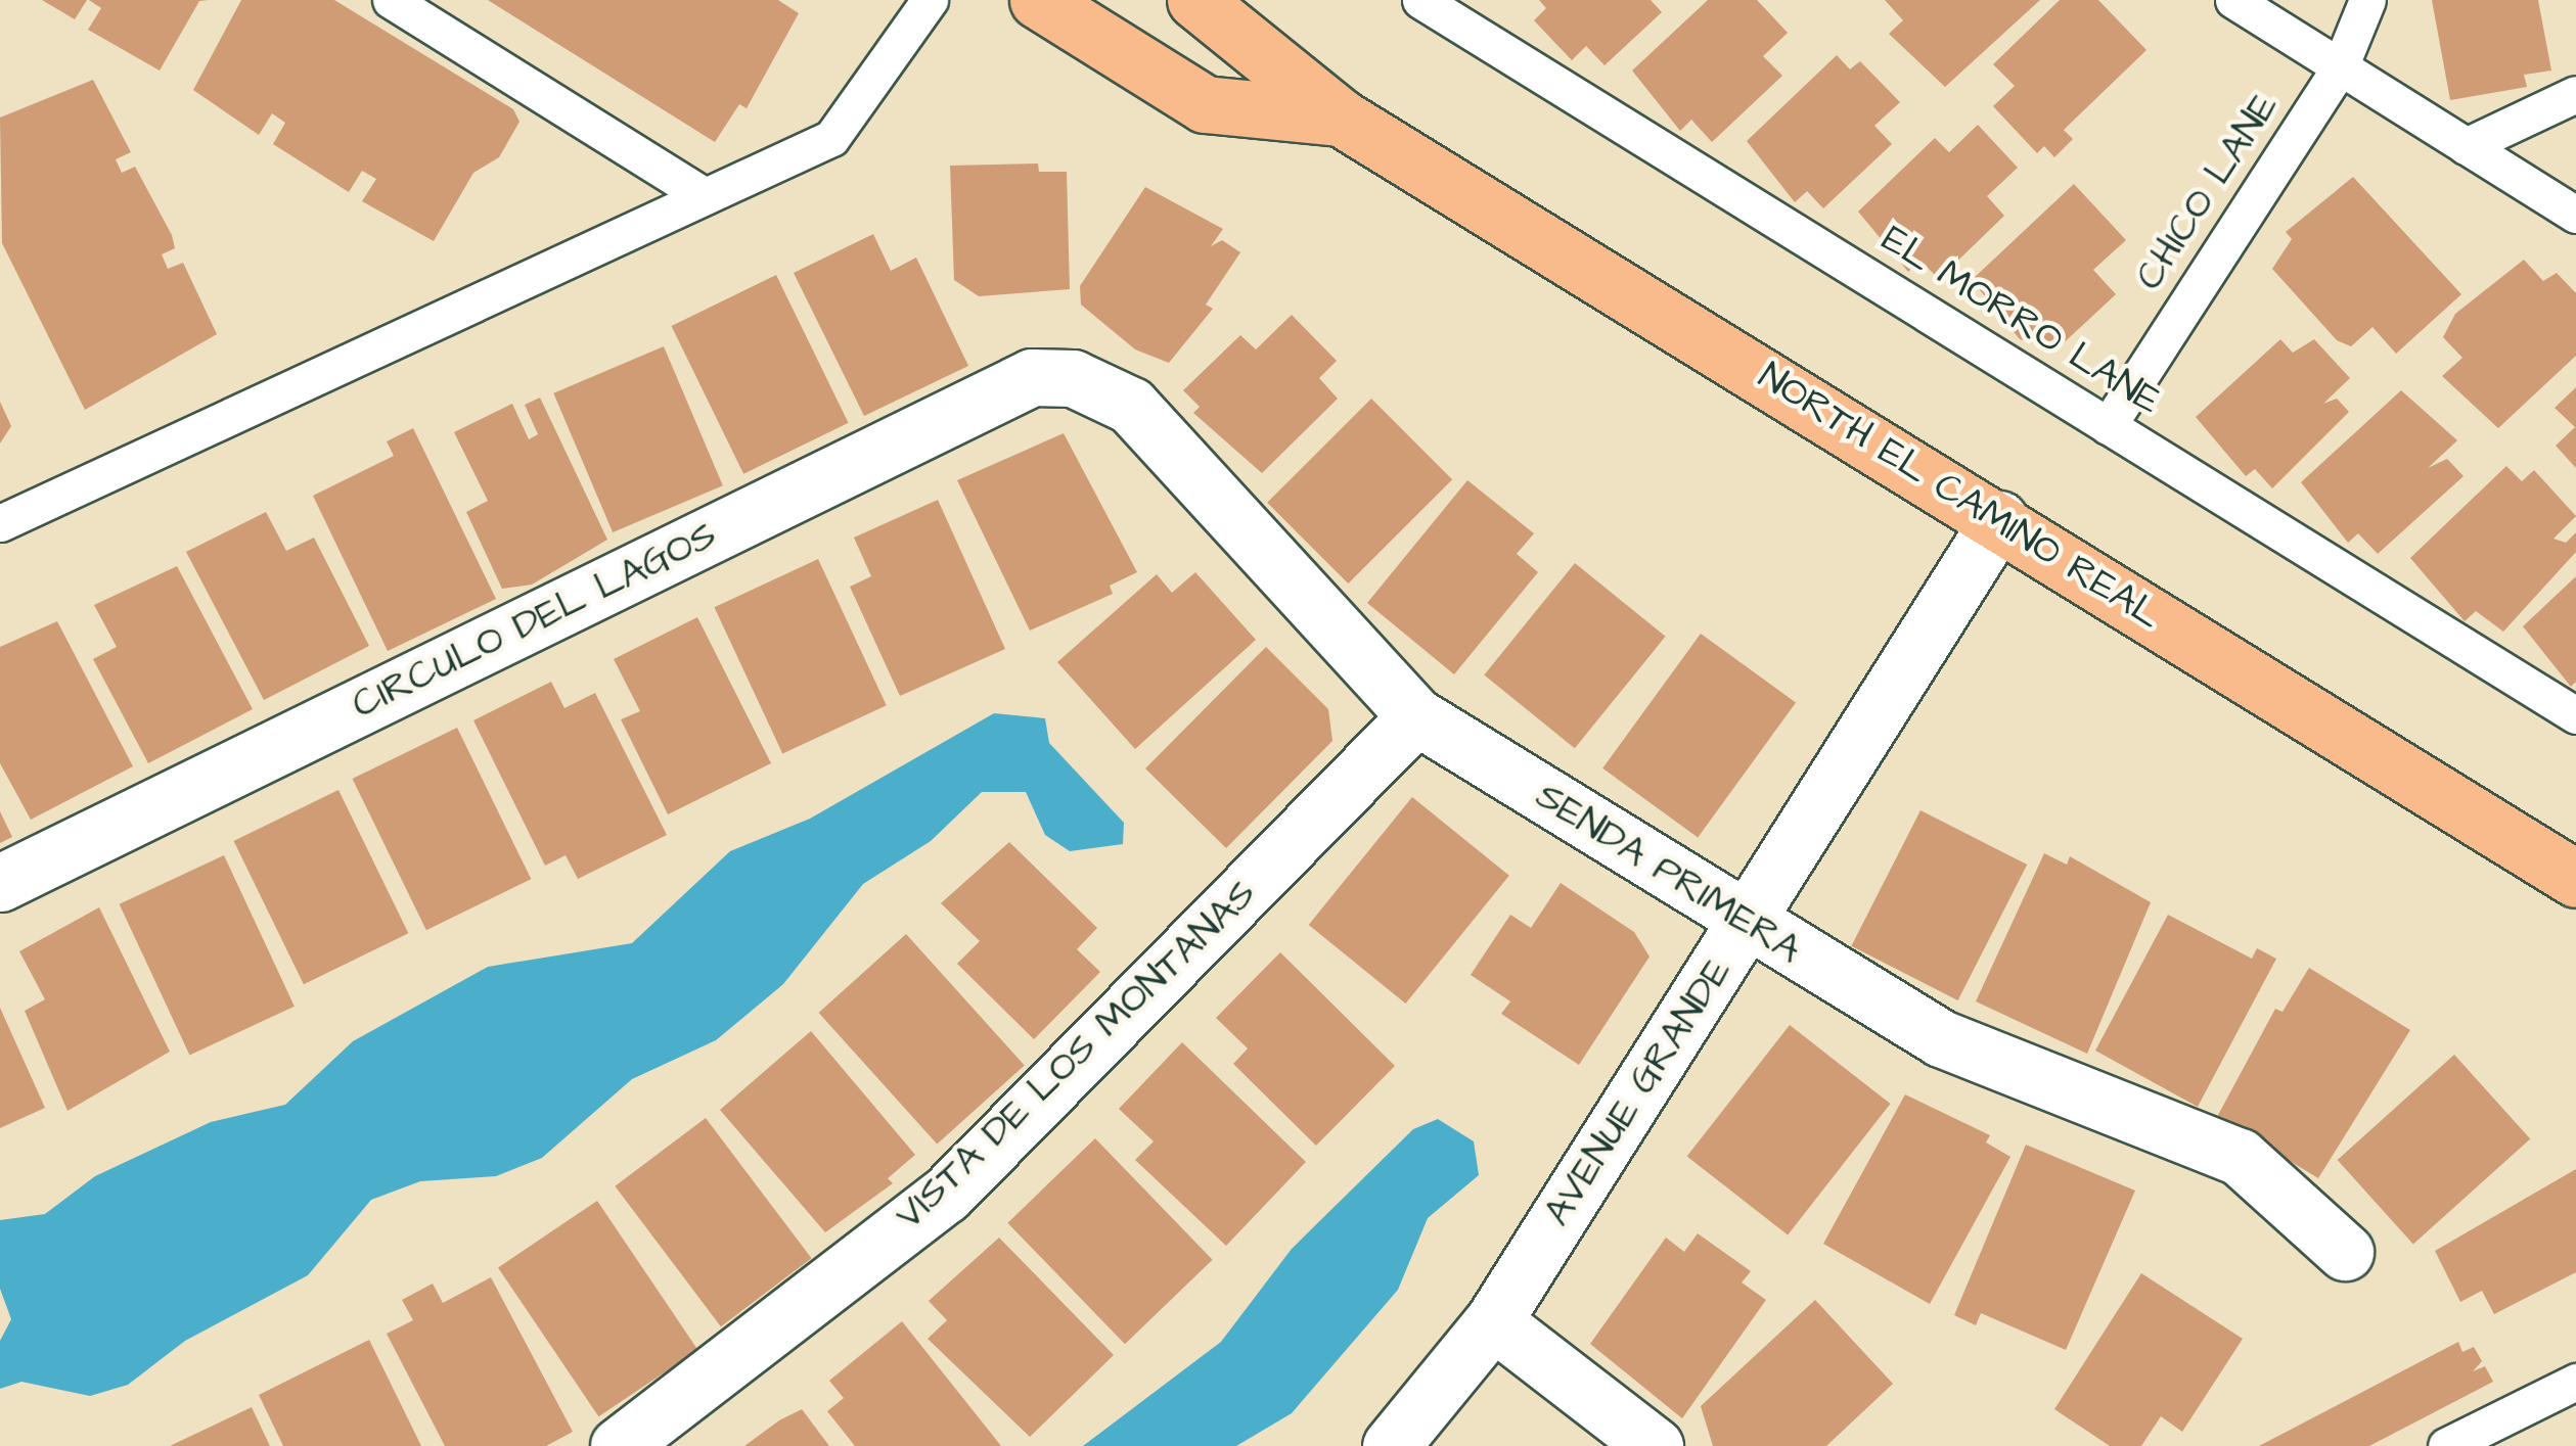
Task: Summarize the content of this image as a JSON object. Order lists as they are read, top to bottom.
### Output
{
  "streets": {
    "main road": ["NORTH EL CAMINO REAL"],
    "street": [
      "CIRCULO DEL LAGOS",
      "SENDA PRIMERA",
      "VISTA DE LOS MONTANAS",
      "AVENUE GRANDE"
    ],
    "lane": ["CHICO LANE", "EL MORRO LANE"]
  },
  "crossings": [
    ["CHICO LANE", "EL MORRO LANE"],
    ["NORTH EL CAMINO REAL", "AVENUE GRANDE"],
    ["CIRCULO DEL LAGOS", "SENDA PRIMERA"],
    ["SENDA PRIMERA", "VISTA DE LOS MONTANAS"],
    ["SENDA PRIMERA", "AVENUE GRANDE"]
  ]
}
